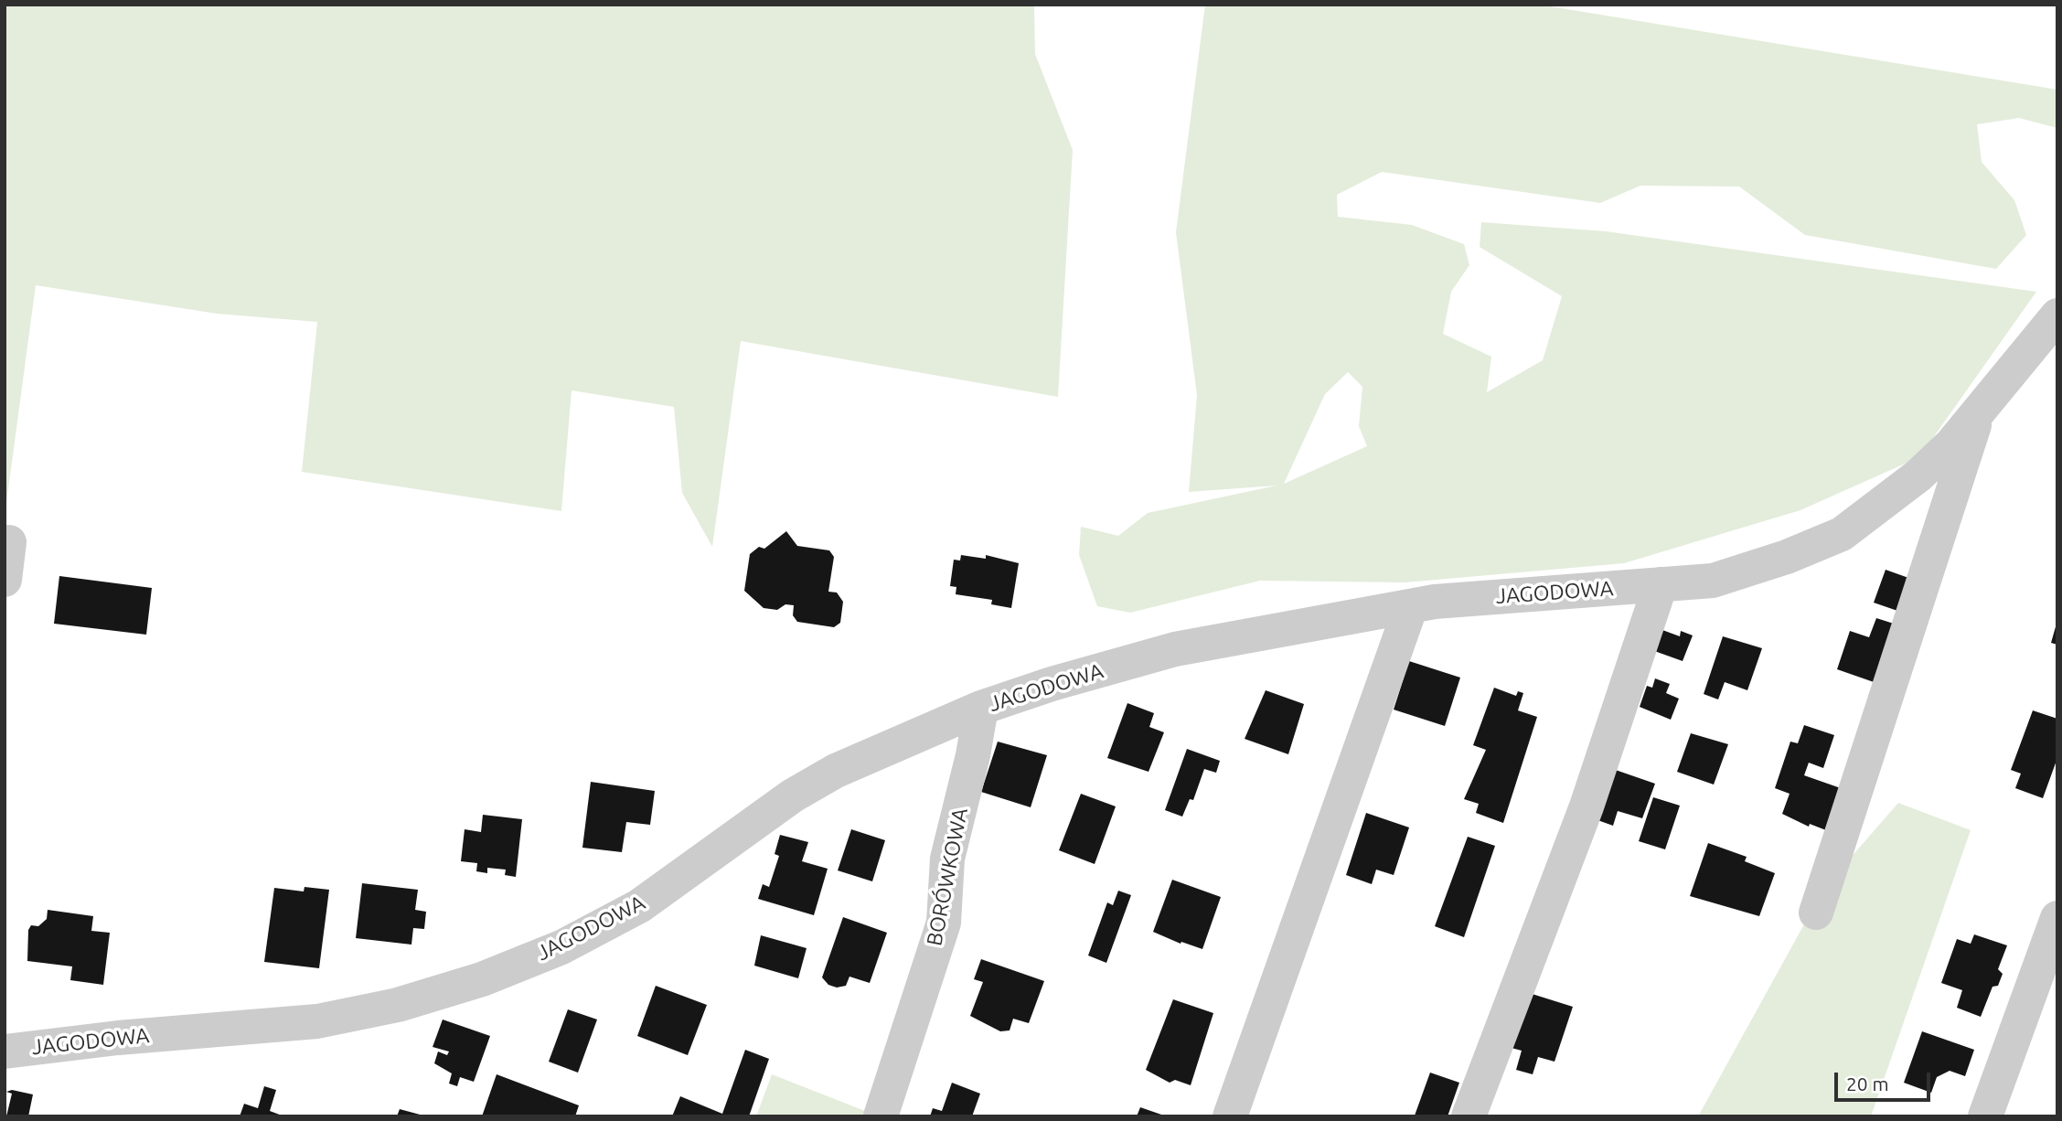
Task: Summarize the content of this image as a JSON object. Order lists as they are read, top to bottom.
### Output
{
  "streets": {
    "street": ["JAGODOWA", "BORÓWKOWA"]
  },
  "crossings": [
    ["JAGODOWA", "BORÓWKOWA"]
  ],
  "scale_bar": "20 m"
}
